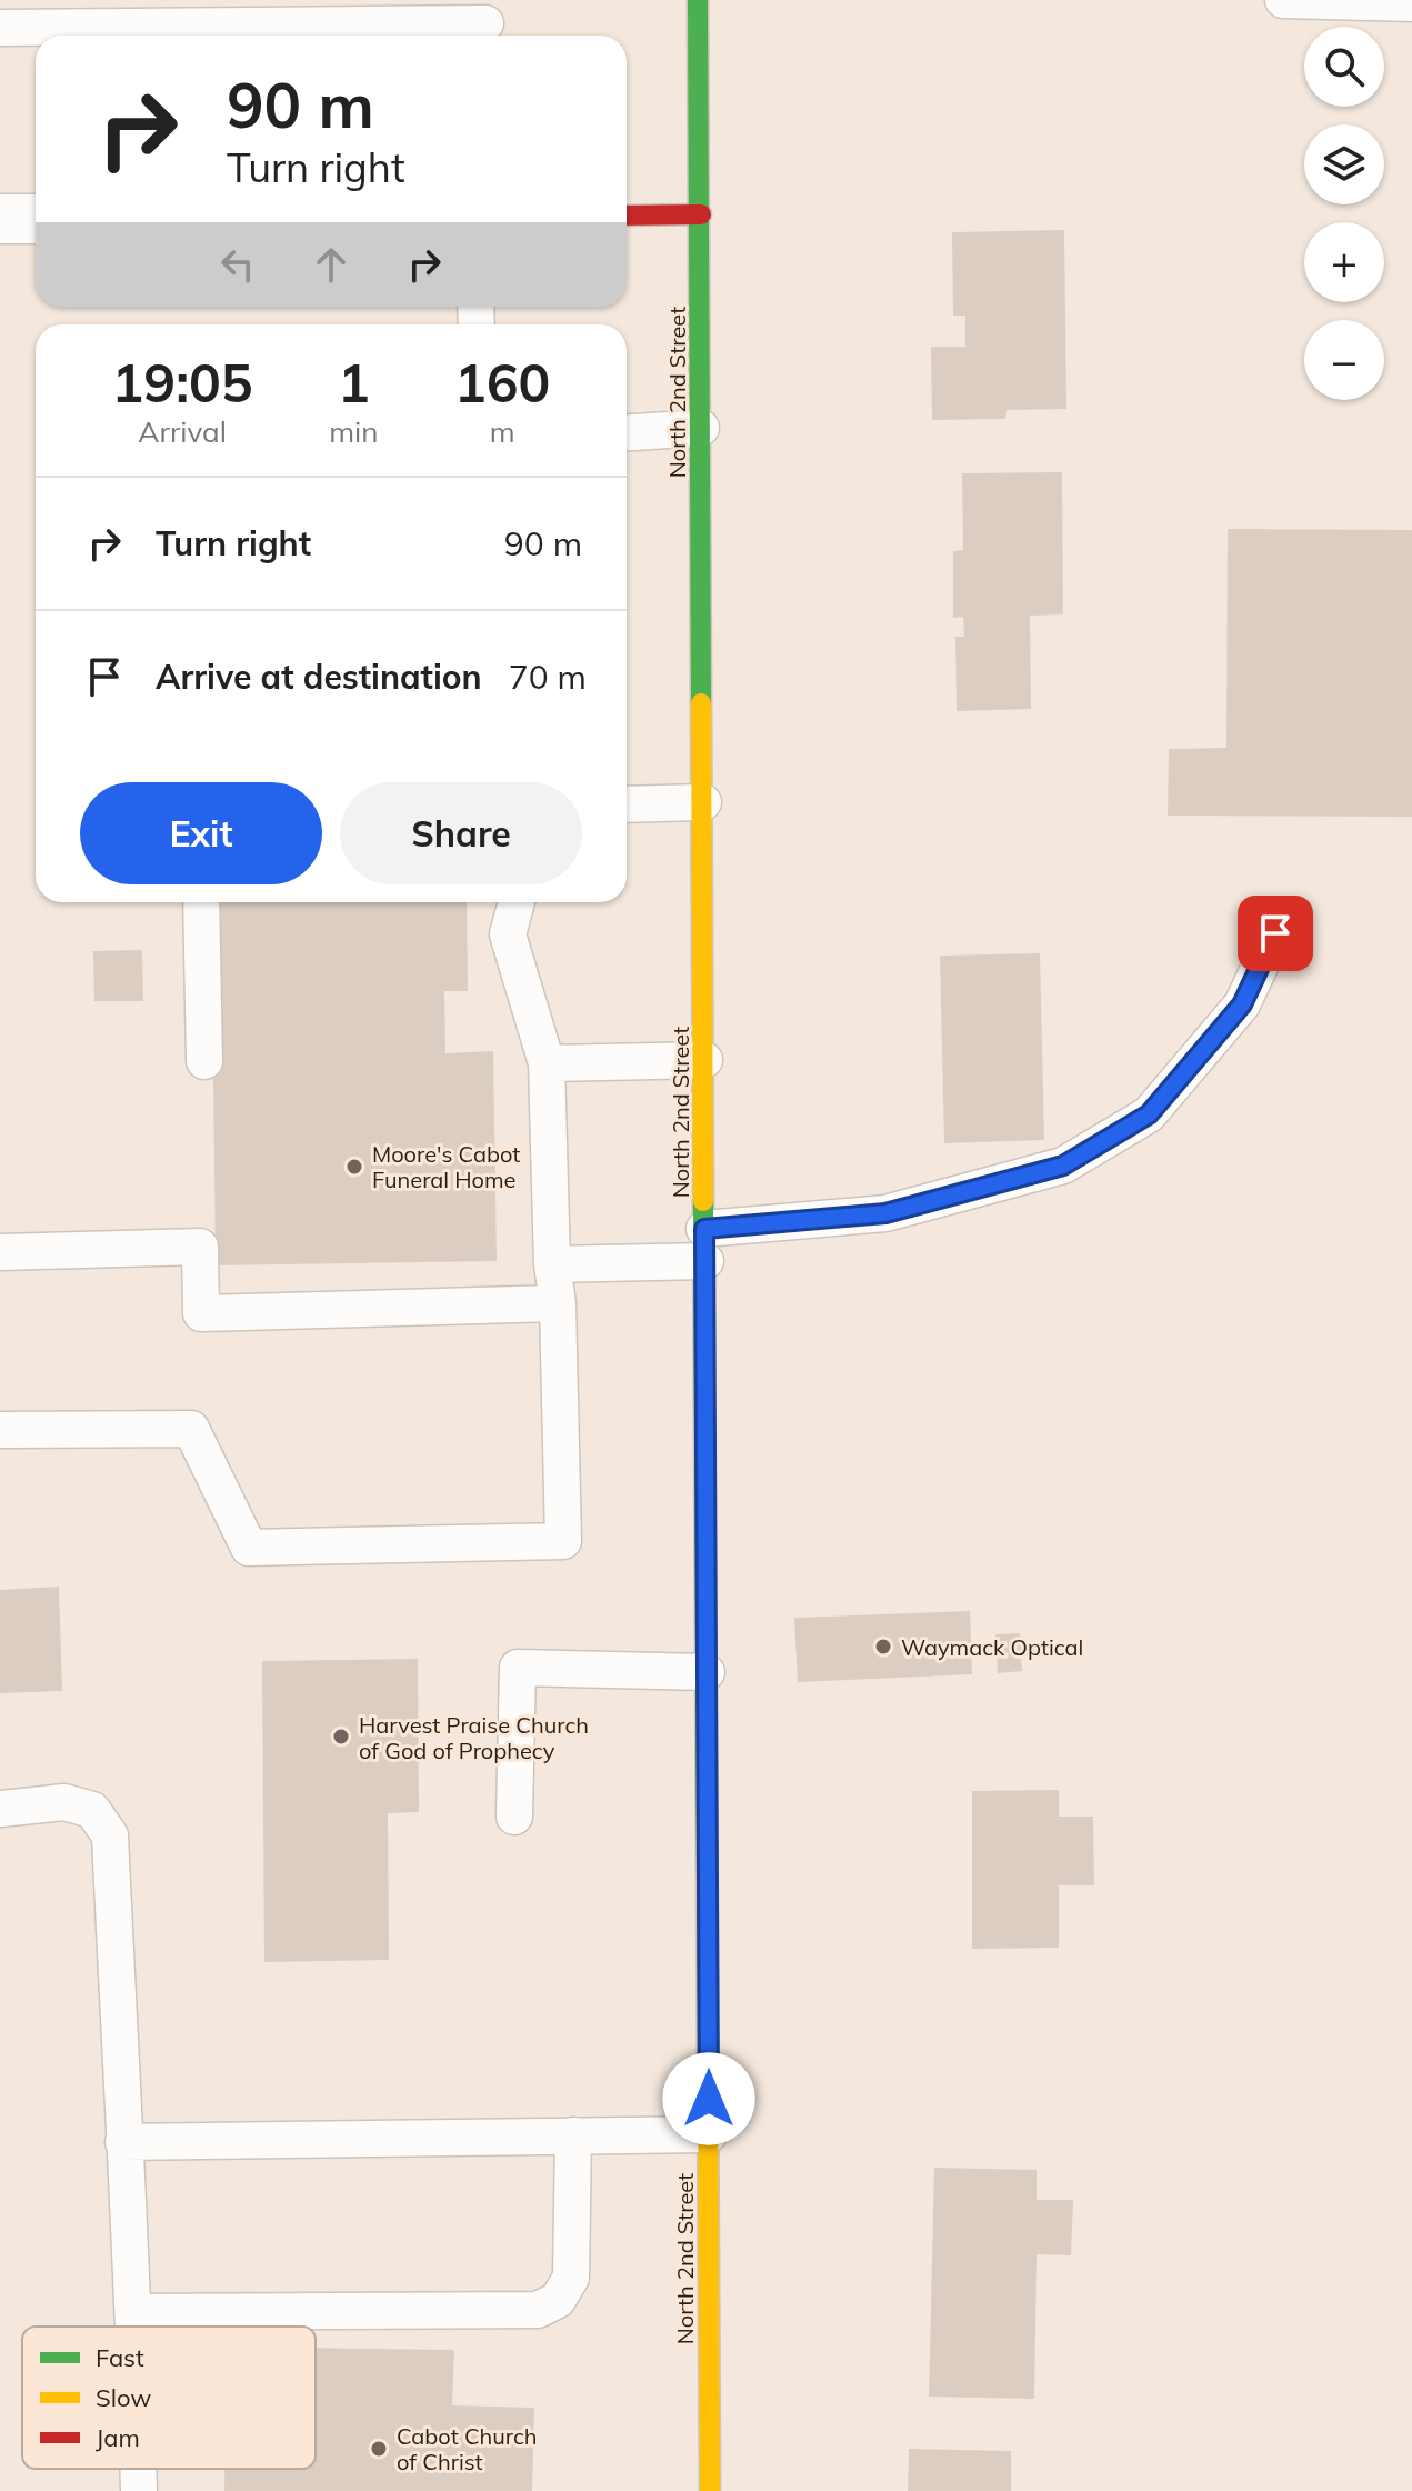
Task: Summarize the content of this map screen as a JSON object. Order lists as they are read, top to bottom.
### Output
{
  "streets": {
    "main road": ["North 2nd Street"]
  },
  "places": [
    "Moore's Cabot Funeral Home",
    "Waymack Optical",
    "Harvest Praise Church of God of Prophecy",
    "Cabot Church of Christ"
  ],
  "legend": ["Fast", "Slow", "Jam"],
  "page": {
    "map_buttons": ["+", "−"],
    "turn": ["90 m", "Turn right"],
    "eta": [
      "19:05",
      "Arrival",
      "1",
      "min",
      "160",
      "m"
    ],
    "list": [
      {
        "name": "Turn right",
        "value": "90 m"
      },
      {
        "name": "Arrive at destination",
        "value": "70 m"
      }
    ],
    "buttons": ["Exit", "Share"]
  }
}
